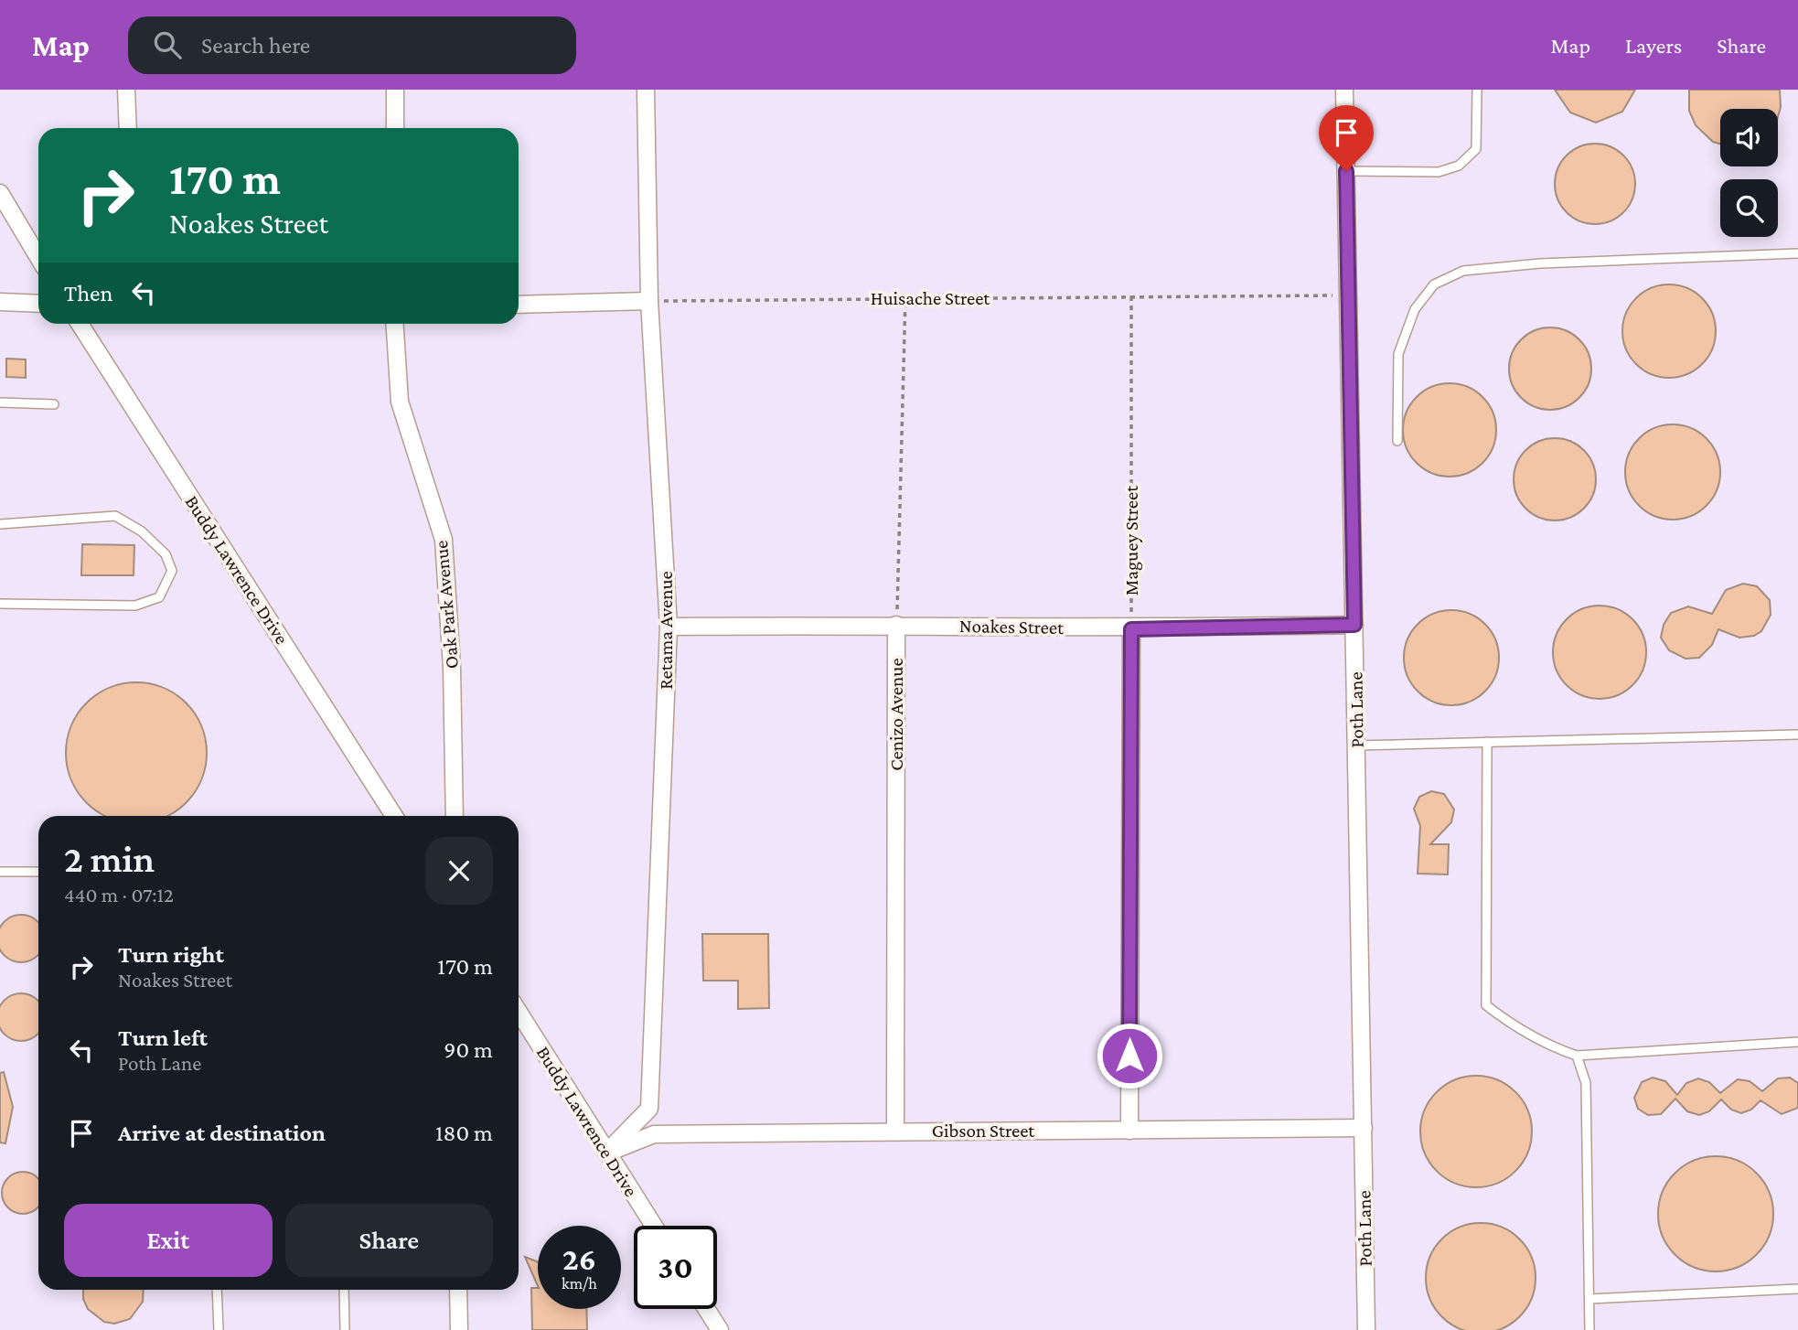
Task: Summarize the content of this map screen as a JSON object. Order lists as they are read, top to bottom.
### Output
{
  "streets": {
    "street": [
      "Buddy Lawrence Drive",
      "Oak Park Avenue",
      "Noakes Street",
      "Retama Avenue",
      "Poth Lane",
      "Cenizo Avenue",
      "Gibson Street"
    ],
    "path": ["Huisache Street", "Maguey Street"]
  },
  "crossings": [
    ["Huisache Street", "Maguey Street"],
    ["Huisache Street", "Retama Avenue"],
    ["Huisache Street", "Poth Lane"],
    ["Maguey Street", "Noakes Street"],
    ["Buddy Lawrence Drive", "Retama Avenue"],
    ["Buddy Lawrence Drive", "Gibson Street"],
    ["Noakes Street", "Retama Avenue"],
    ["Noakes Street", "Poth Lane"],
    ["Noakes Street", "Cenizo Avenue"],
    ["Retama Avenue", "Gibson Street"],
    ["Poth Lane", "Gibson Street"],
    ["Cenizo Avenue", "Gibson Street"]
  ],
  "page": {
    "header": "Map",
    "search": "Search here",
    "nav": ["Map", "Layers", "Share"],
    "turn": ["170 m", "Noakes Street"],
    "then": "Then",
    "heading": ["2 min", "440 m · 07:12"],
    "list": [
      {
        "name": "Turn right",
        "note": "Noakes Street",
        "value": "170 m"
      },
      {
        "name": "Turn left",
        "note": "Poth Lane",
        "value": "90 m"
      },
      {
        "name": "Arrive at destination",
        "value": "180 m"
      }
    ],
    "buttons": ["Exit", "Share"],
    "speed": "26 km/h",
    "limit": "30"
  }
}
